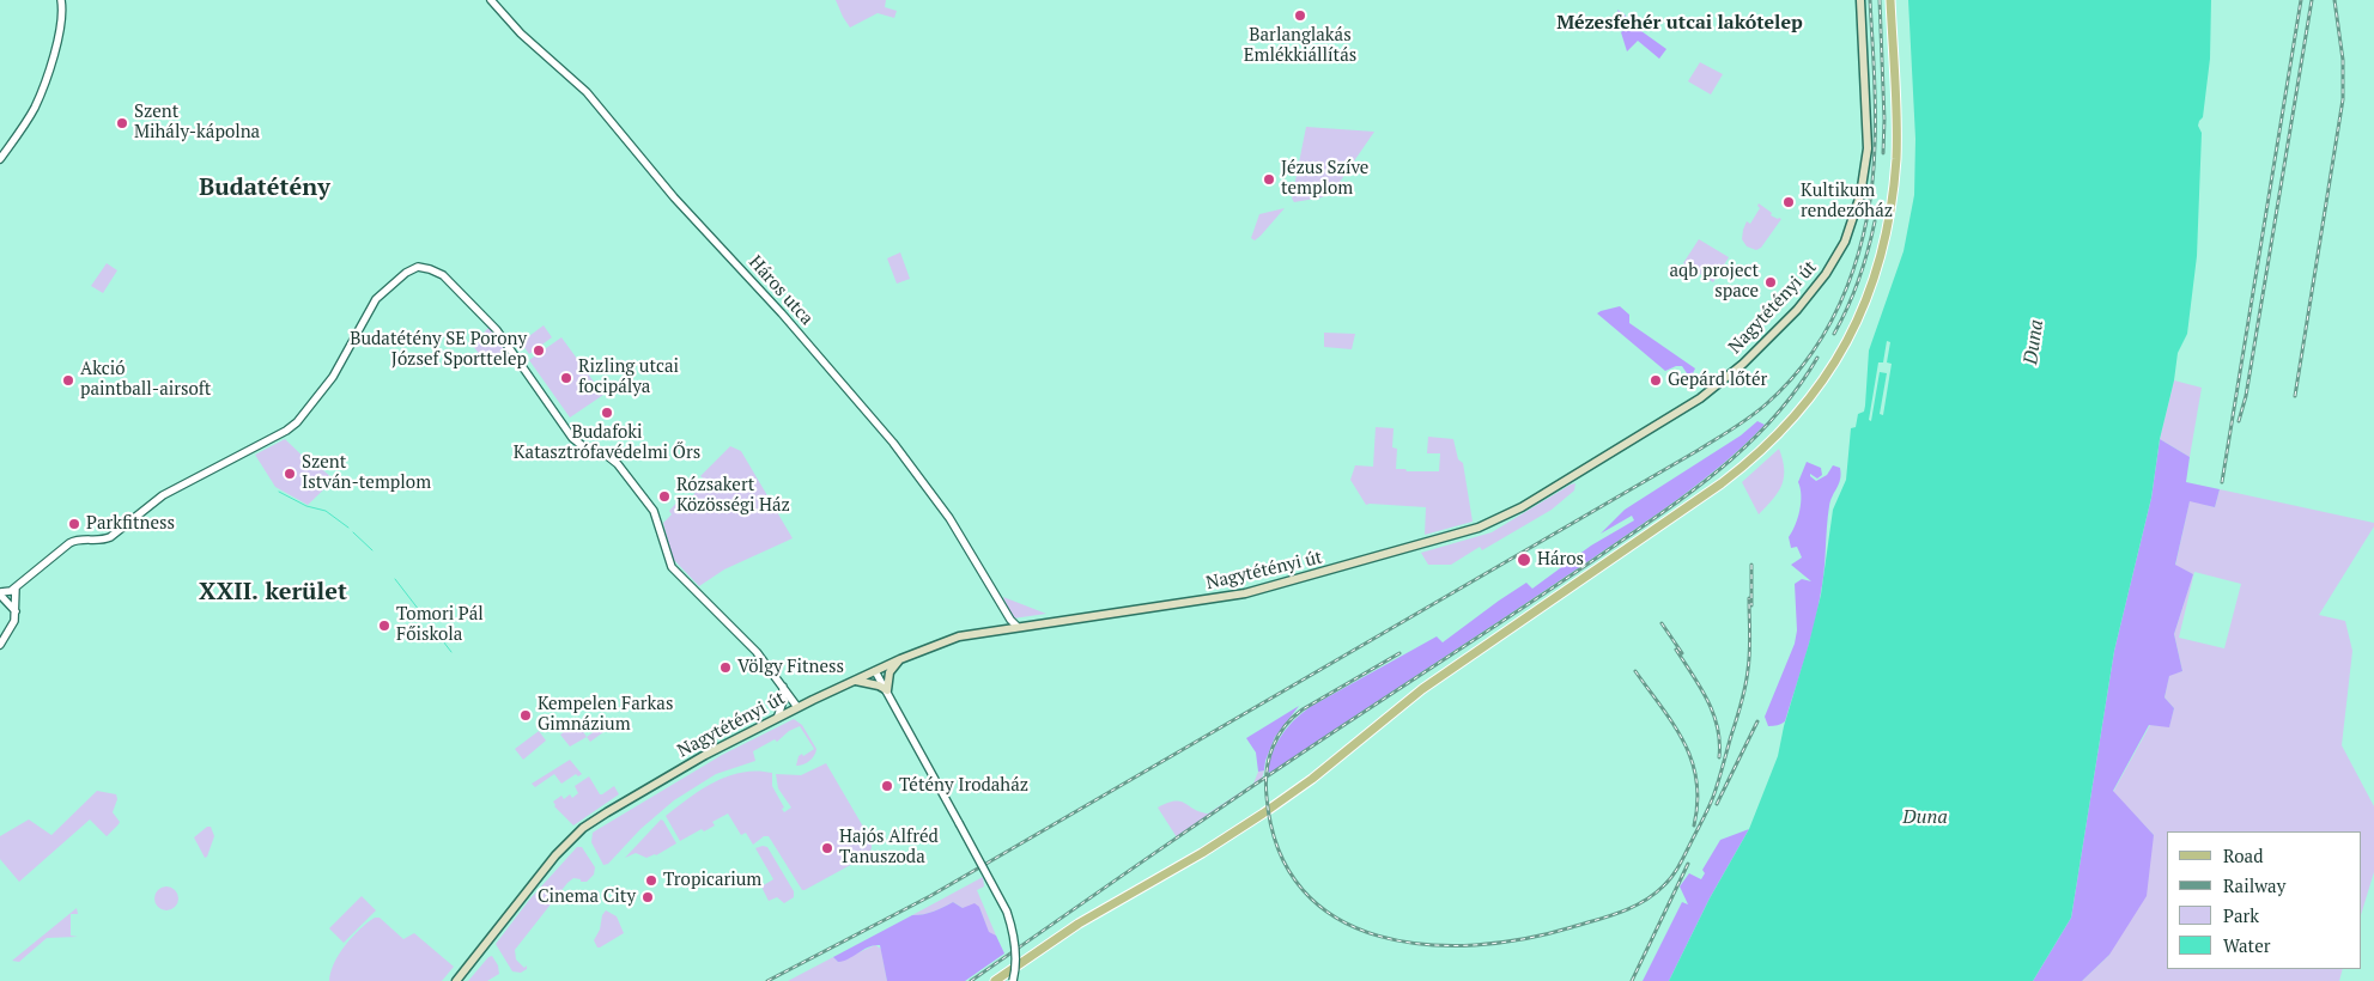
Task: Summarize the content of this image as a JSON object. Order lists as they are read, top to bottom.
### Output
{
  "streets": {
    "main road": ["Nagytétényi út"],
    "street": ["Háros utca"]
  },
  "crossings": [
    ["Háros utca", "Nagytétényi út"]
  ],
  "districts": ["Mézesfehér utcai lakótelep", "Budatétény", "XXII. kerület"],
  "water": ["Duna"],
  "places": [
    "Barlanglakás Emlékkiállítás",
    "Szent Mihály-kápolna",
    "Jézus Szíve templom",
    "Kultikum rendezőház",
    "aqb project space",
    "Budatétény SE Porony József Sporttelep",
    "Rizling utcai focipálya",
    "Akció paintball-airsoft",
    "Gepárd lőtér",
    "Budafoki Katasztrófavédelmi Őrs",
    "Szent István-templom",
    "Rózsakert Közösségi Ház",
    "Parkfitness",
    "Háros",
    "Tomori Pál Főiskola",
    "Völgy Fitness",
    "Kempelen Farkas Gimnázium",
    "Tétény Irodaház",
    "Hajós Alfréd Tanuszoda",
    "Tropicarium",
    "Cinema City"
  ],
  "legend": [
    "Road",
    "Railway",
    "Park",
    "Water"
  ]
}
